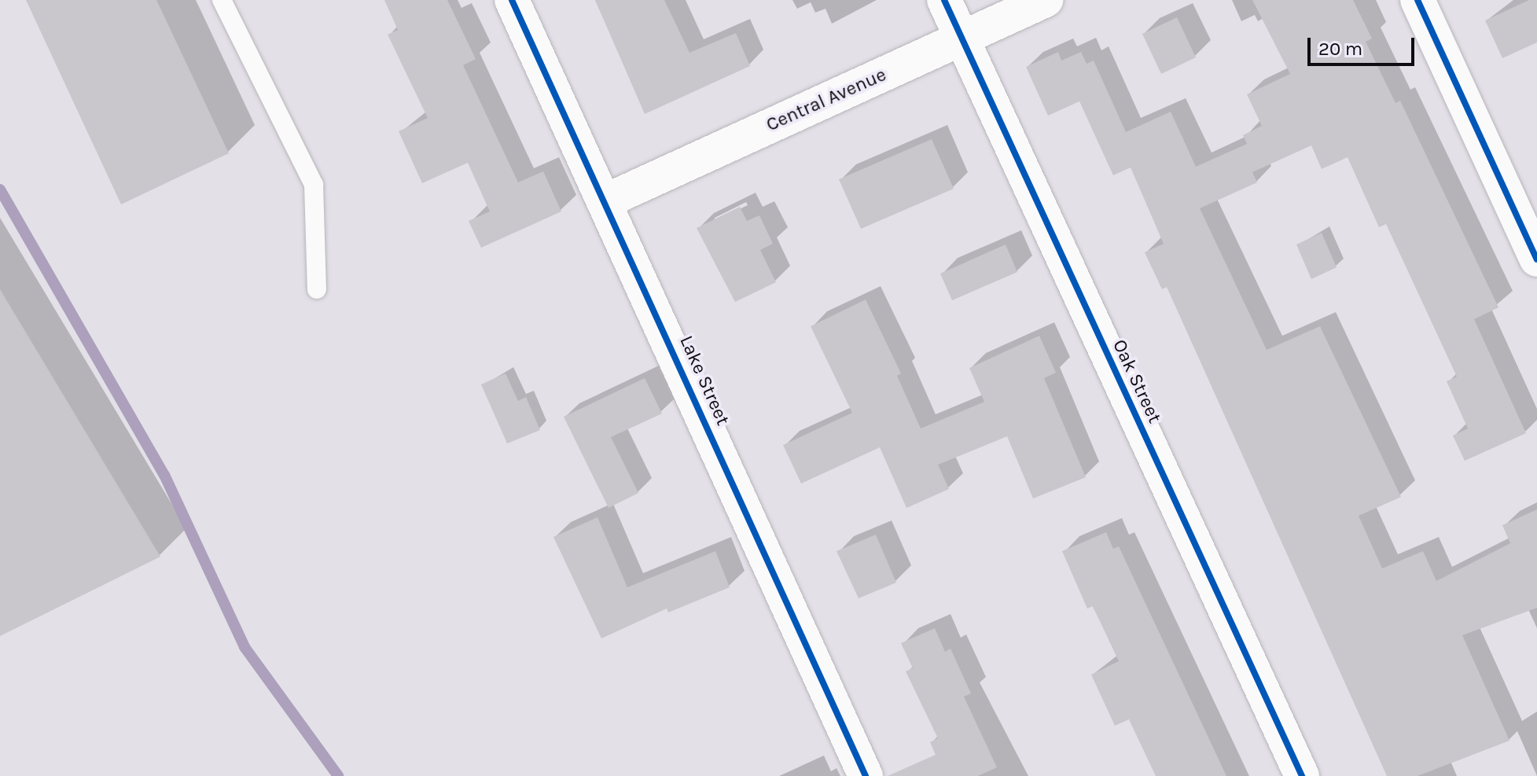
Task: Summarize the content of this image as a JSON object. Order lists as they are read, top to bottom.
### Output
{
  "streets": {
    "street": ["Central Avenue", "Lake Street", "Oak Street"]
  },
  "crossings": [
    ["Central Avenue", "Lake Street"],
    ["Central Avenue", "Oak Street"]
  ],
  "scale_bar": "20 m"
}
